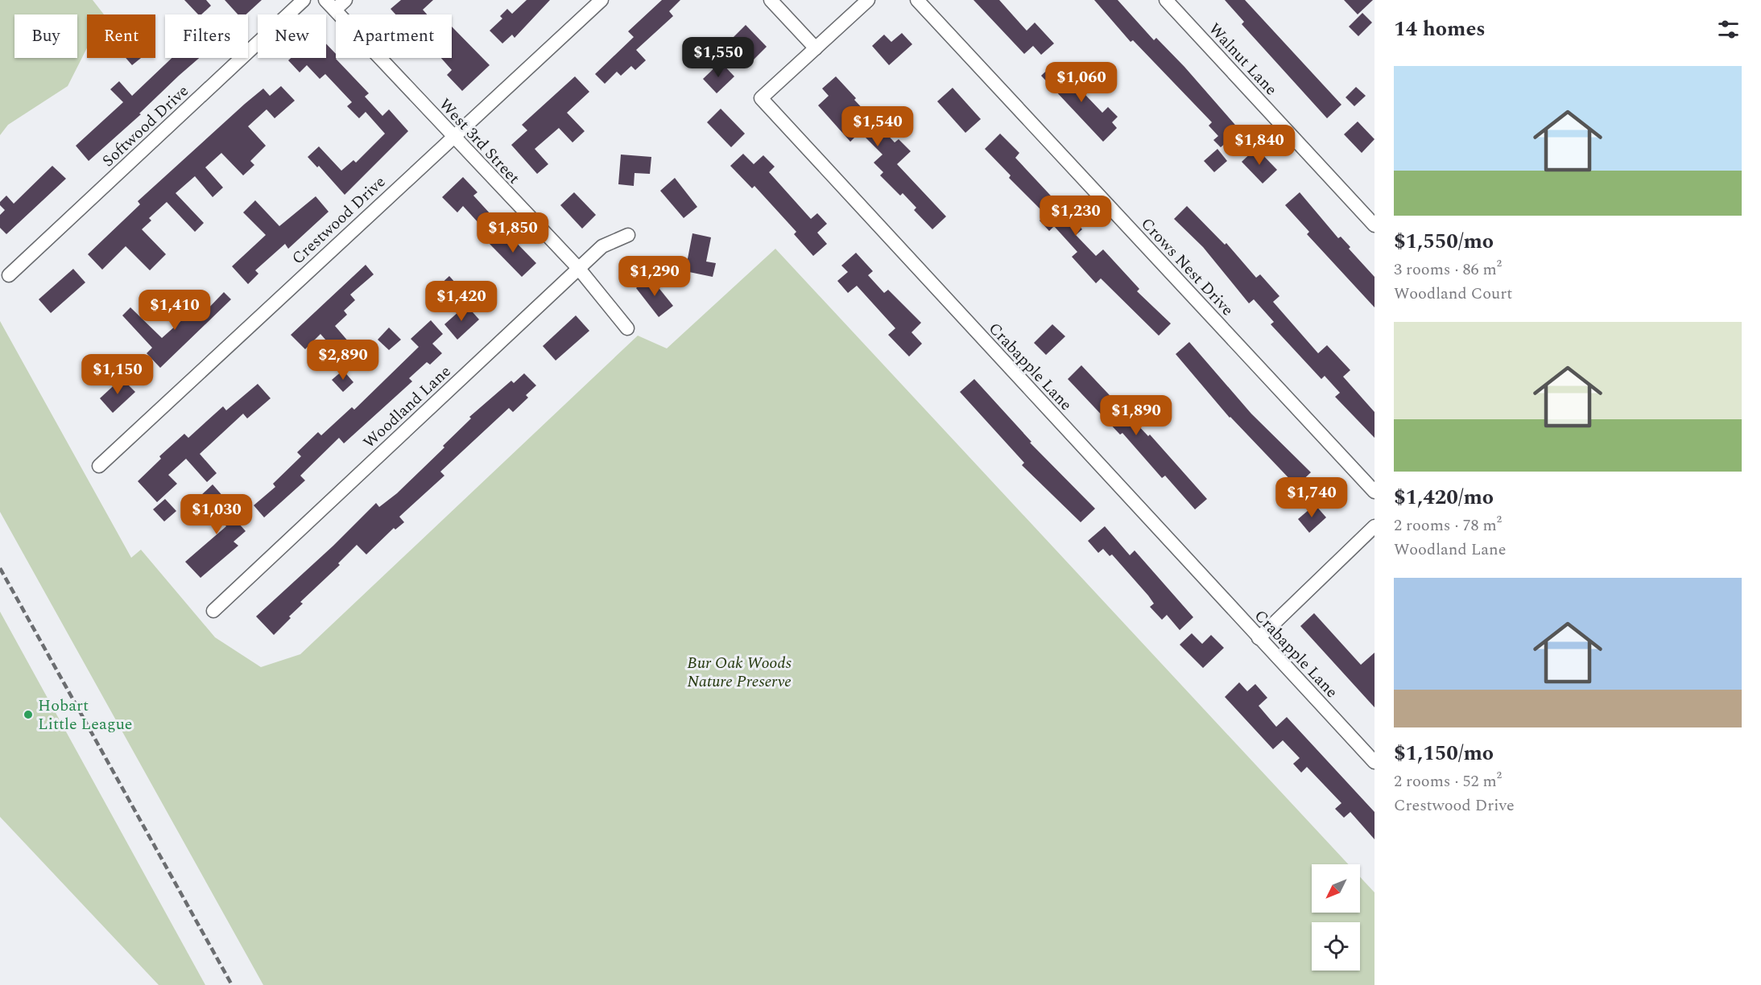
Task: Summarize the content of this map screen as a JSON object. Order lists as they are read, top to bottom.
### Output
{
  "streets": {
    "street": [
      "Walnut Lane",
      "Softwood Drive",
      "West 3rd Street",
      "Crestwood Drive",
      "Crows Nest Drive",
      "Crabapple Lane",
      "Woodland Lane"
    ]
  },
  "crossings": [
    ["West 3rd Street", "Crestwood Drive"],
    ["West 3rd Street", "Woodland Lane"]
  ],
  "parks": ["Bur Oak Woods Nature Preserve"],
  "places": ["Hobart Little League"],
  "north": "bottom left",
  "page": {
    "heading": "14 homes",
    "chip": [
      "Buy",
      "Rent",
      "Filters",
      "New",
      "Apartment"
    ],
    "price": [
      "$1,550",
      "$1,060",
      "$1,540",
      "$1,840",
      "$1,230",
      "$1,850",
      "$1,290",
      "$1,420",
      "$1,410",
      "$2,890",
      "$1,150",
      "$1,890",
      "$1,740",
      "$1,030"
    ],
    "list": [
      {
        "name": "$1,550/mo",
        "note": "3 rooms · 86 m² · Woodland Court"
      },
      {
        "name": "$1,420/mo",
        "note": "2 rooms · 78 m² · Woodland Lane"
      },
      {
        "name": "$1,150/mo",
        "note": "2 rooms · 52 m² · Crestwood Drive"
      }
    ]
  }
}
